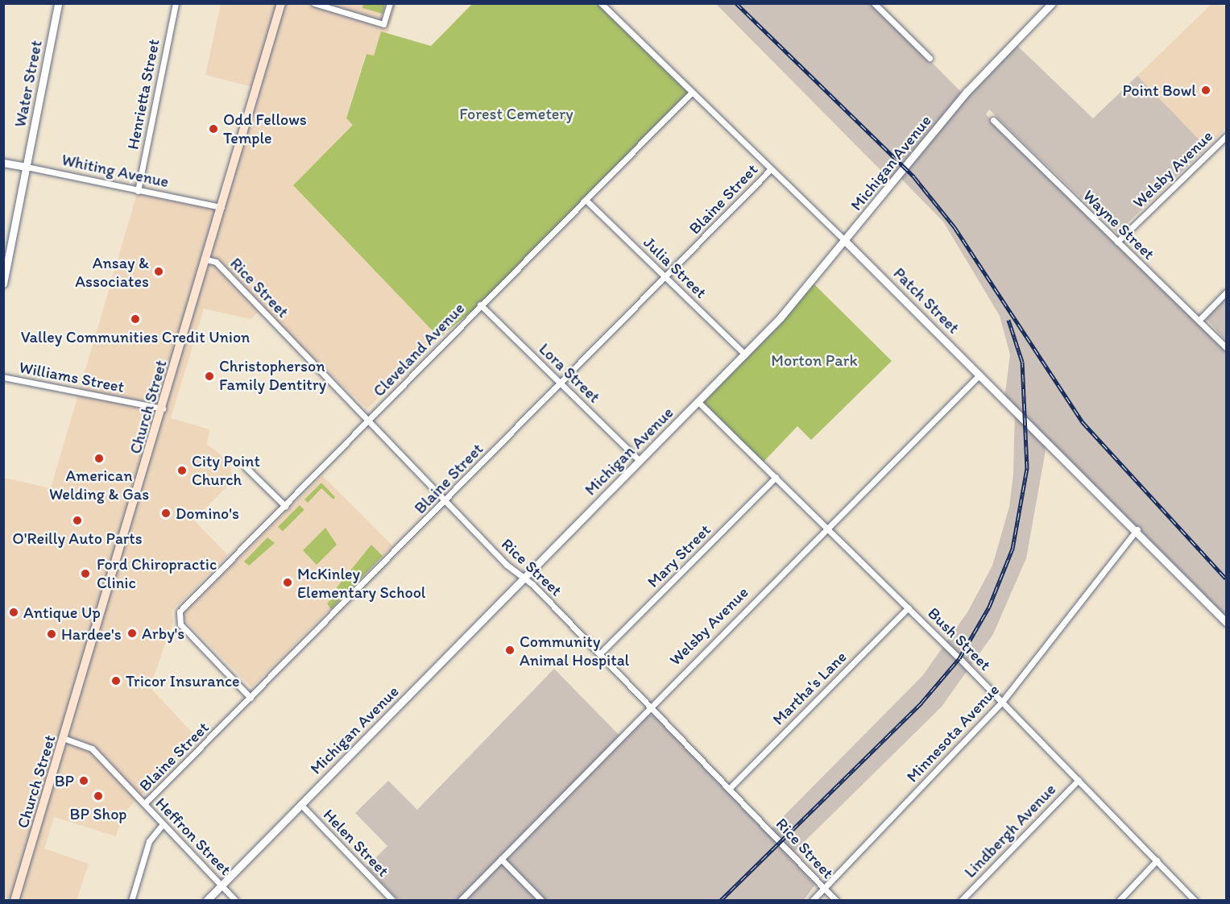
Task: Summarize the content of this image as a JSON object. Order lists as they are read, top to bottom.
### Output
{
  "streets": {
    "main road": ["Church Street"],
    "street": [
      "Water Street",
      "Henrietta Street",
      "Michigan Avenue",
      "Welsby Avenue",
      "Whiting Avenue",
      "Blaine Street",
      "Wayne Street",
      "Julia Street",
      "Rice Street",
      "Patch Street",
      "Cleveland Avenue",
      "Lora Street",
      "Williams Street",
      "Mary Street",
      "Bush Street",
      "Martha's Lane",
      "Minnesota Avenue",
      "Lindbergh Avenue",
      "Heffron Street",
      "Helen Street"
    ]
  },
  "crossings": [
    ["Water Street", "Whiting Avenue"],
    ["Henrietta Street", "Whiting Avenue"],
    ["Michigan Avenue", "Julia Street"],
    ["Michigan Avenue", "Rice Street"],
    ["Michigan Avenue", "Patch Street"],
    ["Michigan Avenue", "Lora Street"],
    ["Michigan Avenue", "Bush Street"],
    ["Michigan Avenue", "Heffron Street"],
    ["Michigan Avenue", "Helen Street"],
    ["Welsby Avenue", "Wayne Street"],
    ["Welsby Avenue", "Rice Street"],
    ["Welsby Avenue", "Patch Street"],
    ["Welsby Avenue", "Bush Street"],
    ["Whiting Avenue", "Church Street"],
    ["Blaine Street", "Julia Street"],
    ["Blaine Street", "Rice Street"],
    ["Blaine Street", "Patch Street"],
    ["Blaine Street", "Cleveland Avenue"],
    ["Blaine Street", "Lora Street"],
    ["Blaine Street", "Heffron Street"],
    ["Julia Street", "Cleveland Avenue"],
    ["Rice Street", "Cleveland Avenue"],
    ["Rice Street", "Church Street"],
    ["Rice Street", "Mary Street"],
    ["Rice Street", "Martha's Lane"],
    ["Rice Street", "Minnesota Avenue"],
    ["Patch Street", "Cleveland Avenue"],
    ["Patch Street", "Minnesota Avenue"],
    ["Cleveland Avenue", "Lora Street"],
    ["Williams Street", "Church Street"],
    ["Church Street", "Heffron Street"],
    ["Mary Street", "Bush Street"],
    ["Bush Street", "Martha's Lane"],
    ["Bush Street", "Minnesota Avenue"],
    ["Bush Street", "Lindbergh Avenue"]
  ],
  "parks": ["Forest Cemetery", "Morton Park"],
  "places": [
    "Point Bowl",
    "Odd Fellows Temple",
    "Ansay & Associates",
    "Valley Communities Credit Union",
    "Christopherson Family Dentitry",
    "American Welding & Gas",
    "City Point Church",
    "Domino's",
    "O'Reilly Auto Parts",
    "Ford Chiropractic Clinic",
    "McKinley Elementary School",
    "Antique Up",
    "Arby's",
    "Hardee's",
    "Community Animal Hospital",
    "Tricor Insurance",
    "BP",
    "BP Shop"
  ]
}
